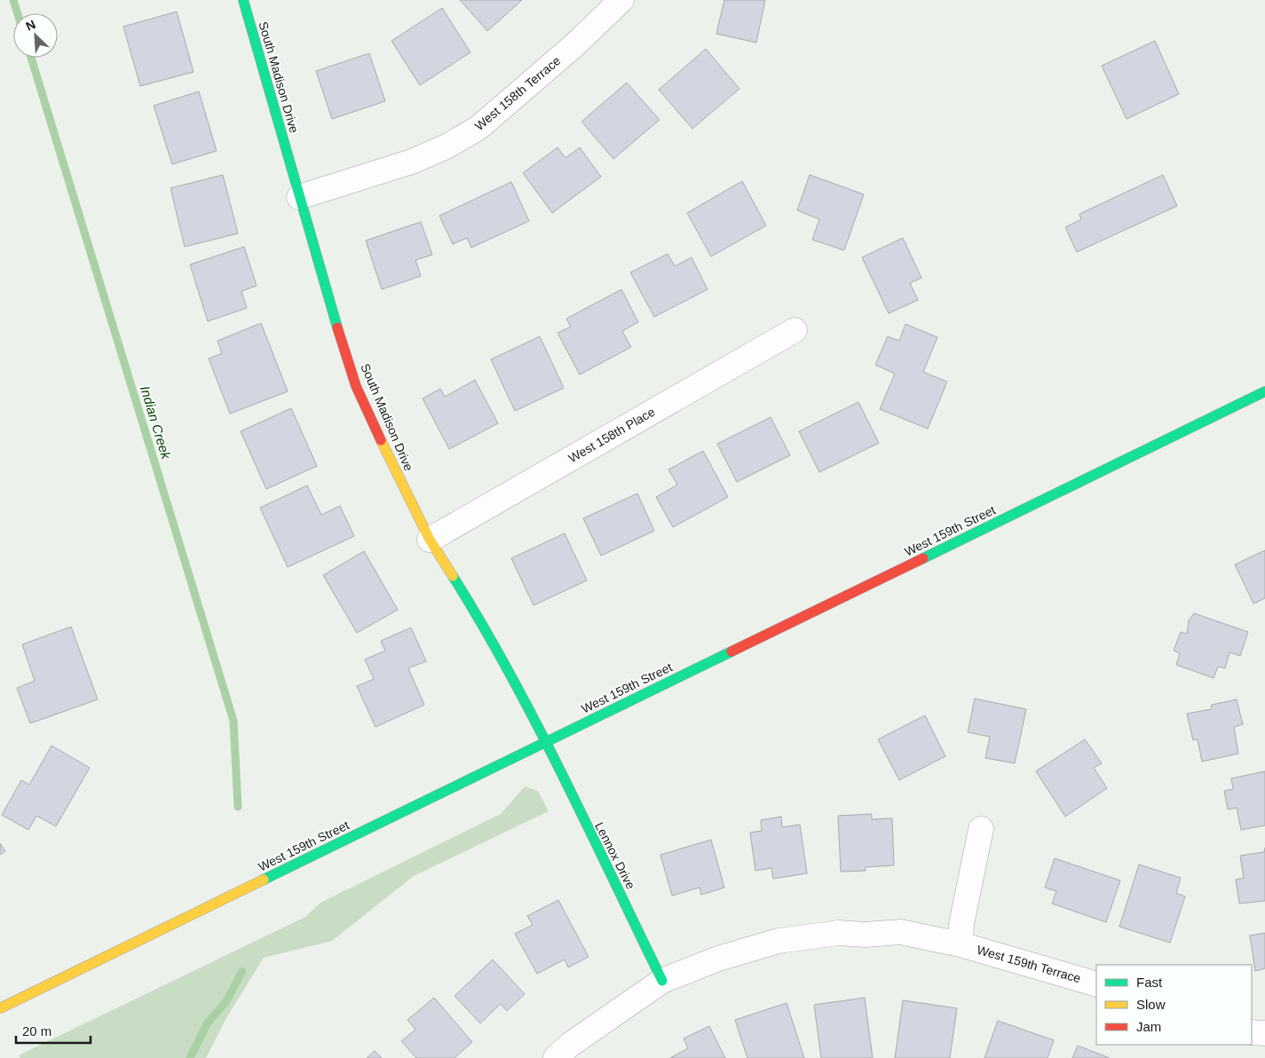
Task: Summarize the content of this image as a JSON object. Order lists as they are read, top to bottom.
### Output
{
  "streets": {
    "main road": ["South Madison Drive", "West 159th Street", "Lennox Drive"],
    "street": ["West 158th Terrace", "West 158th Place", "West 159th Terrace"]
  },
  "crossings": [
    ["South Madison Drive", "West 158th Terrace"],
    ["South Madison Drive", "West 158th Place"],
    ["South Madison Drive", "West 159th Street"],
    ["South Madison Drive", "Lennox Drive"],
    ["West 159th Street", "Lennox Drive"],
    ["Lennox Drive", "West 159th Terrace"]
  ],
  "water": ["Indian Creek"],
  "legend": ["Fast", "Slow", "Jam"],
  "scale_bar": "20 m",
  "north": "top left"
}
